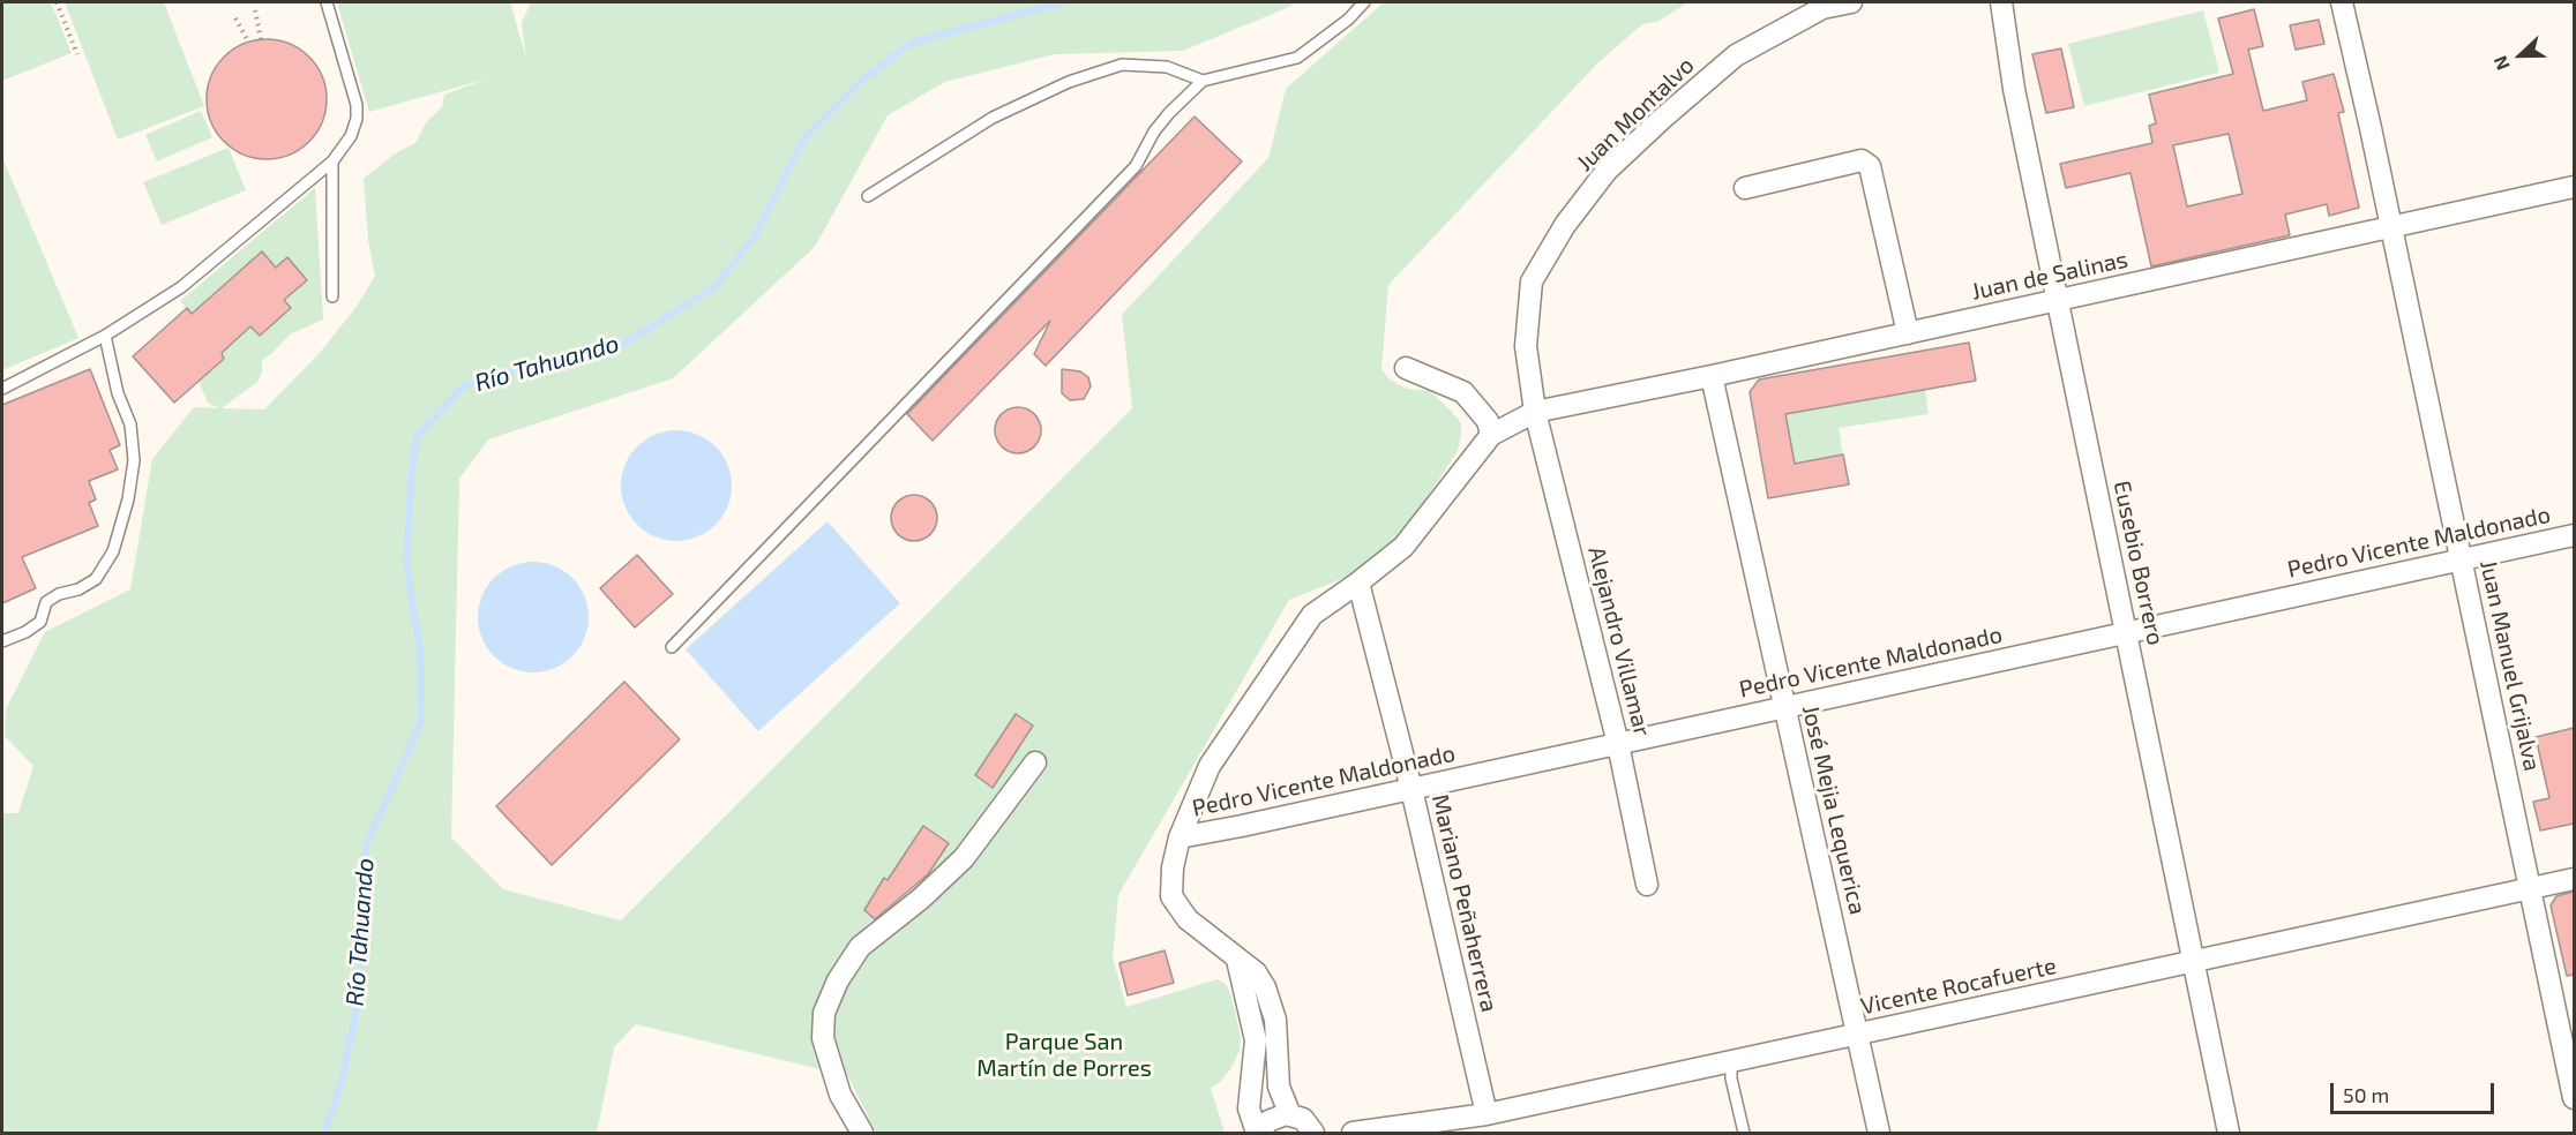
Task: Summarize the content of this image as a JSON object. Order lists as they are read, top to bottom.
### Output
{
  "streets": {
    "street": [
      "Juan Montalvo",
      "Juan de Salinas",
      "Pedro Vicente Maldonado",
      "Eusebio Borrero",
      "Alejandro Villamar",
      "Juan Manuel Grijalva",
      "José Mejia Lequerica",
      "Mariano Peñaherrera",
      "Vicente Rocafuerte"
    ]
  },
  "crossings": [
    ["Juan Montalvo", "Juan de Salinas"],
    ["Juan Montalvo", "Alejandro Villamar"],
    ["Juan de Salinas", "Eusebio Borrero"],
    ["Juan de Salinas", "Alejandro Villamar"],
    ["Juan de Salinas", "Juan Manuel Grijalva"],
    ["Juan de Salinas", "José Mejia Lequerica"],
    ["Pedro Vicente Maldonado", "Eusebio Borrero"],
    ["Pedro Vicente Maldonado", "Alejandro Villamar"],
    ["Pedro Vicente Maldonado", "Juan Manuel Grijalva"],
    ["Pedro Vicente Maldonado", "José Mejia Lequerica"],
    ["Pedro Vicente Maldonado", "Mariano Peñaherrera"],
    ["Eusebio Borrero", "Vicente Rocafuerte"],
    ["Juan Manuel Grijalva", "Vicente Rocafuerte"],
    ["José Mejia Lequerica", "Vicente Rocafuerte"],
    ["Mariano Peñaherrera", "Vicente Rocafuerte"]
  ],
  "water": ["Río Tahuando"],
  "parks": ["Parque San Martín de Porres"],
  "scale_bar": "50 m",
  "north": "left"
}
